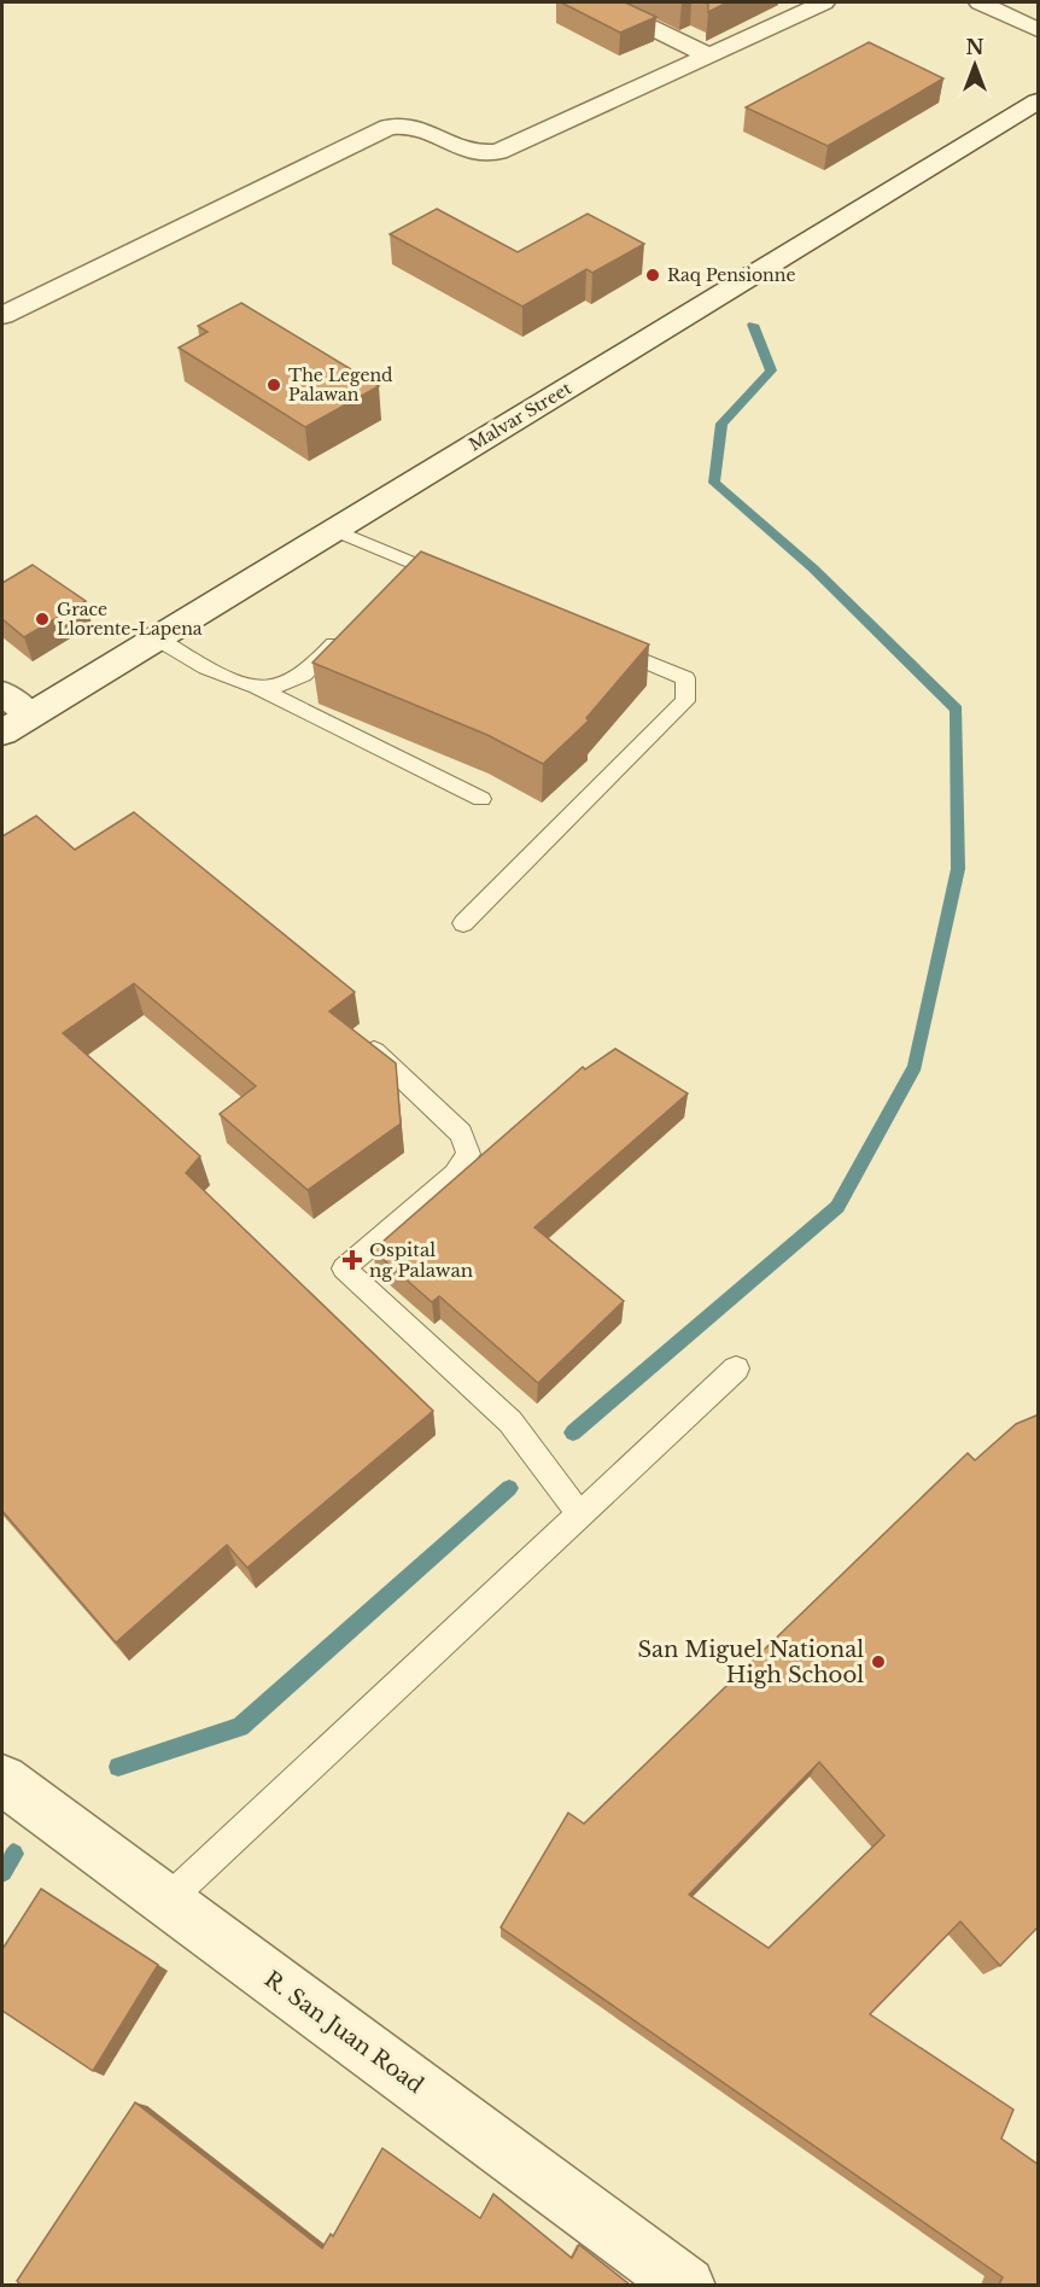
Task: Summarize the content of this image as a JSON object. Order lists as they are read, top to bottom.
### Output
{
  "streets": {
    "street": ["Malvar Street", "R. San Juan Road"]
  },
  "places": {
    "other": [
      "Raq Pensionne",
      "The Legend Palawan",
      "Grace Llorente-Lapena",
      "San Miguel National High School"
    ],
    "health": ["Ospital ng Palawan"]
  },
  "north": "top"
}
